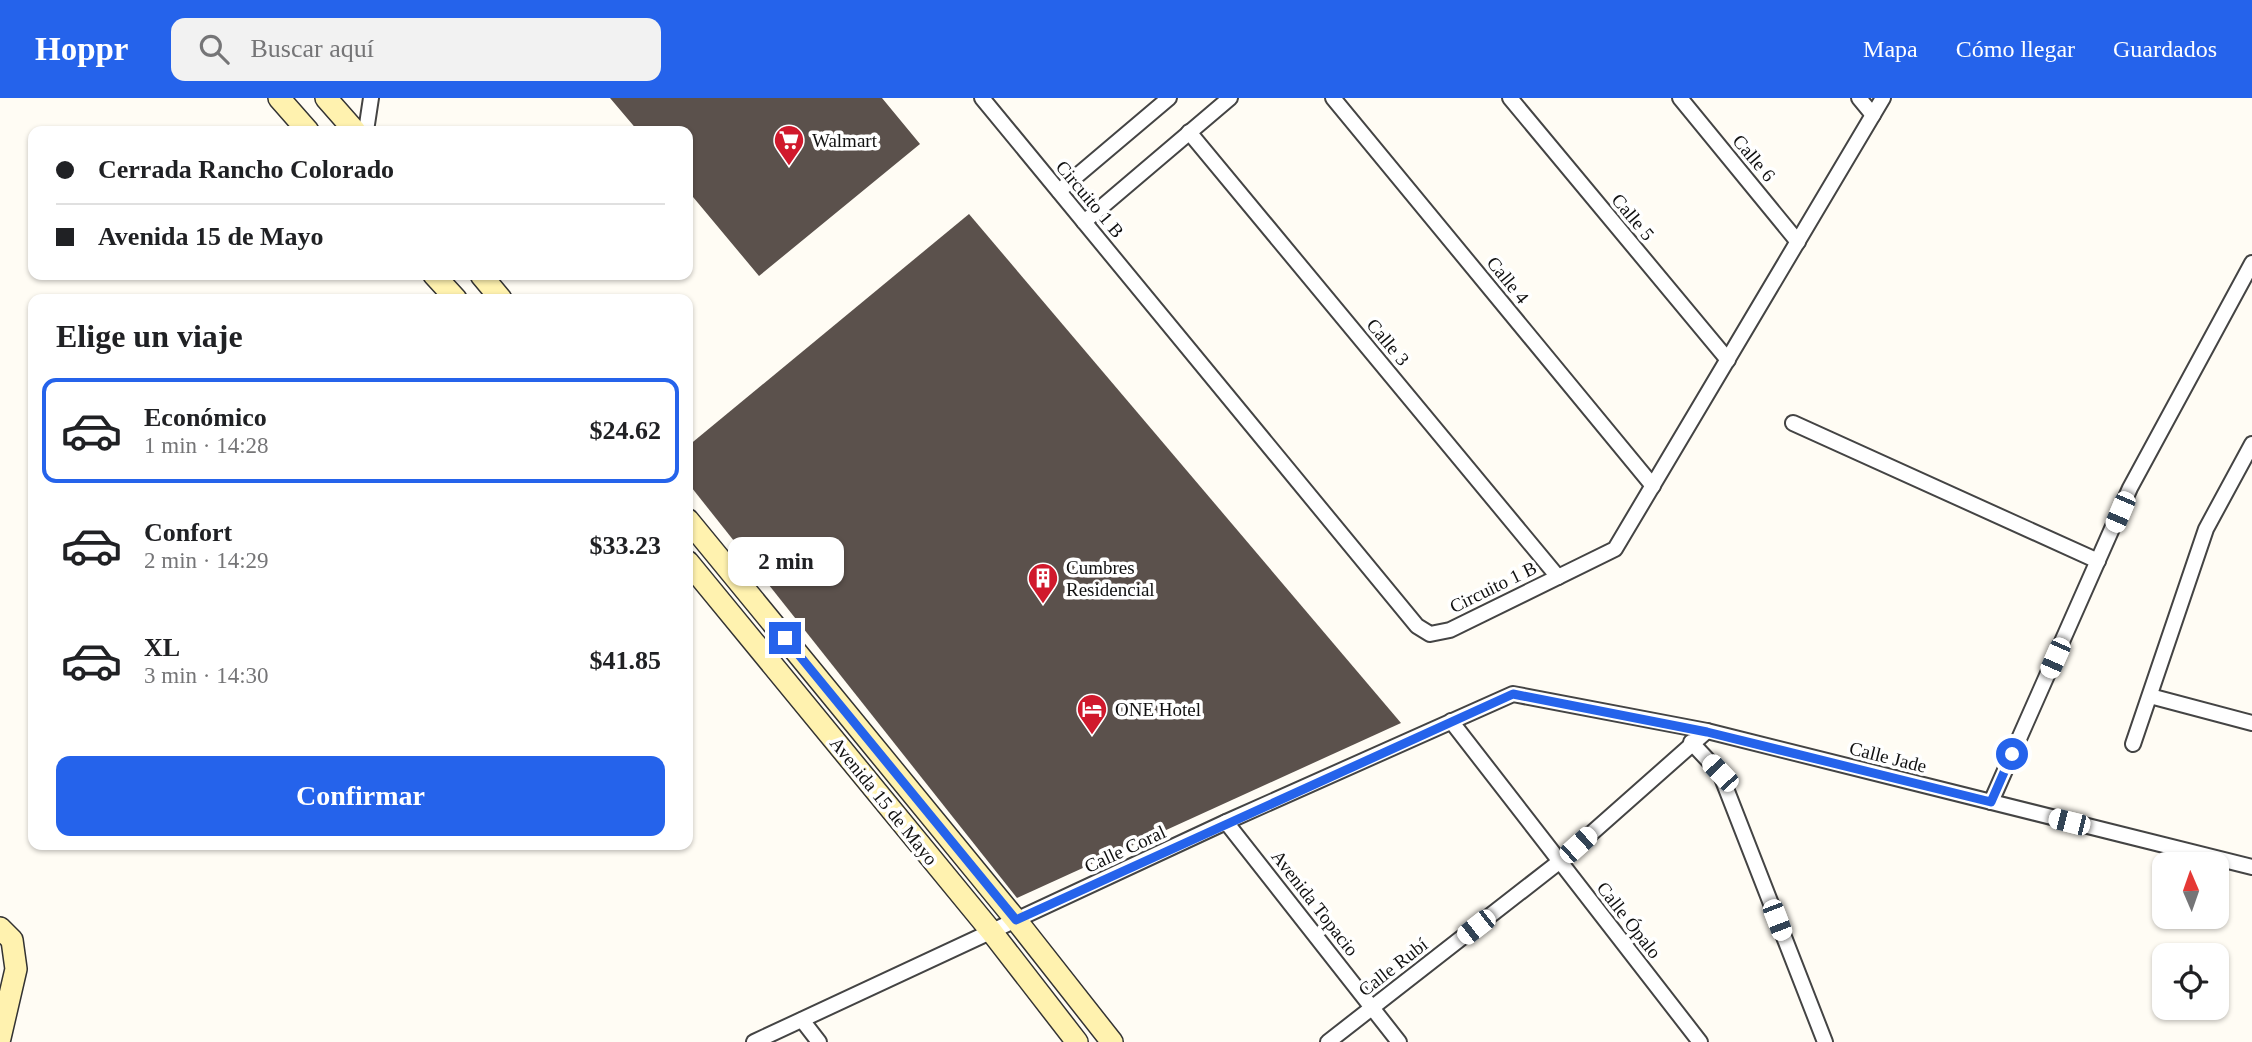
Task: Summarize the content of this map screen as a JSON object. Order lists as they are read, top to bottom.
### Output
{
  "streets": {
    "main road": ["Avenida 15 de Mayo"],
    "street": [
      "Calle 6",
      "Circuito 1 B",
      "Calle 5",
      "Calle 4",
      "Calle 3",
      "Calle Jade",
      "Calle Coral",
      "Avenida Topacio",
      "Calle Ópalo",
      "Calle Rubí"
    ]
  },
  "crossings": [
    ["Calle 6", "Circuito 1 B"],
    ["Circuito 1 B", "Calle 5"],
    ["Circuito 1 B", "Calle 4"],
    ["Circuito 1 B", "Calle 3"],
    ["Calle Jade", "Calle Coral"],
    ["Calle Jade", "Calle Rubí"],
    ["Avenida 15 de Mayo", "Calle Coral"],
    ["Calle Coral", "Avenida Topacio"],
    ["Calle Coral", "Calle Ópalo"],
    ["Avenida Topacio", "Calle Rubí"],
    ["Calle Ópalo", "Calle Rubí"]
  ],
  "places": {
    "supermarket": ["Walmart"],
    "building": ["Cumbres Residencial"],
    "hotel": ["ONE Hotel"]
  },
  "north": "top",
  "page": {
    "header": "Hoppr",
    "search": "Buscar aquí",
    "nav": ["Mapa", "Cómo llegar", "Guardados"],
    "banner": ["Cerrada Rancho Colorado", "Avenida 15 de Mayo"],
    "heading": "Elige un viaje",
    "list": [
      {
        "name": "Económico",
        "note": "1 min · 14:28",
        "value": "$24.62"
      },
      {
        "name": "Confort",
        "note": "2 min · 14:29",
        "value": "$33.23"
      },
      {
        "name": "XL",
        "note": "3 min · 14:30",
        "value": "$41.85"
      }
    ],
    "bubble": "2 min",
    "buttons": "Confirmar"
  }
}
